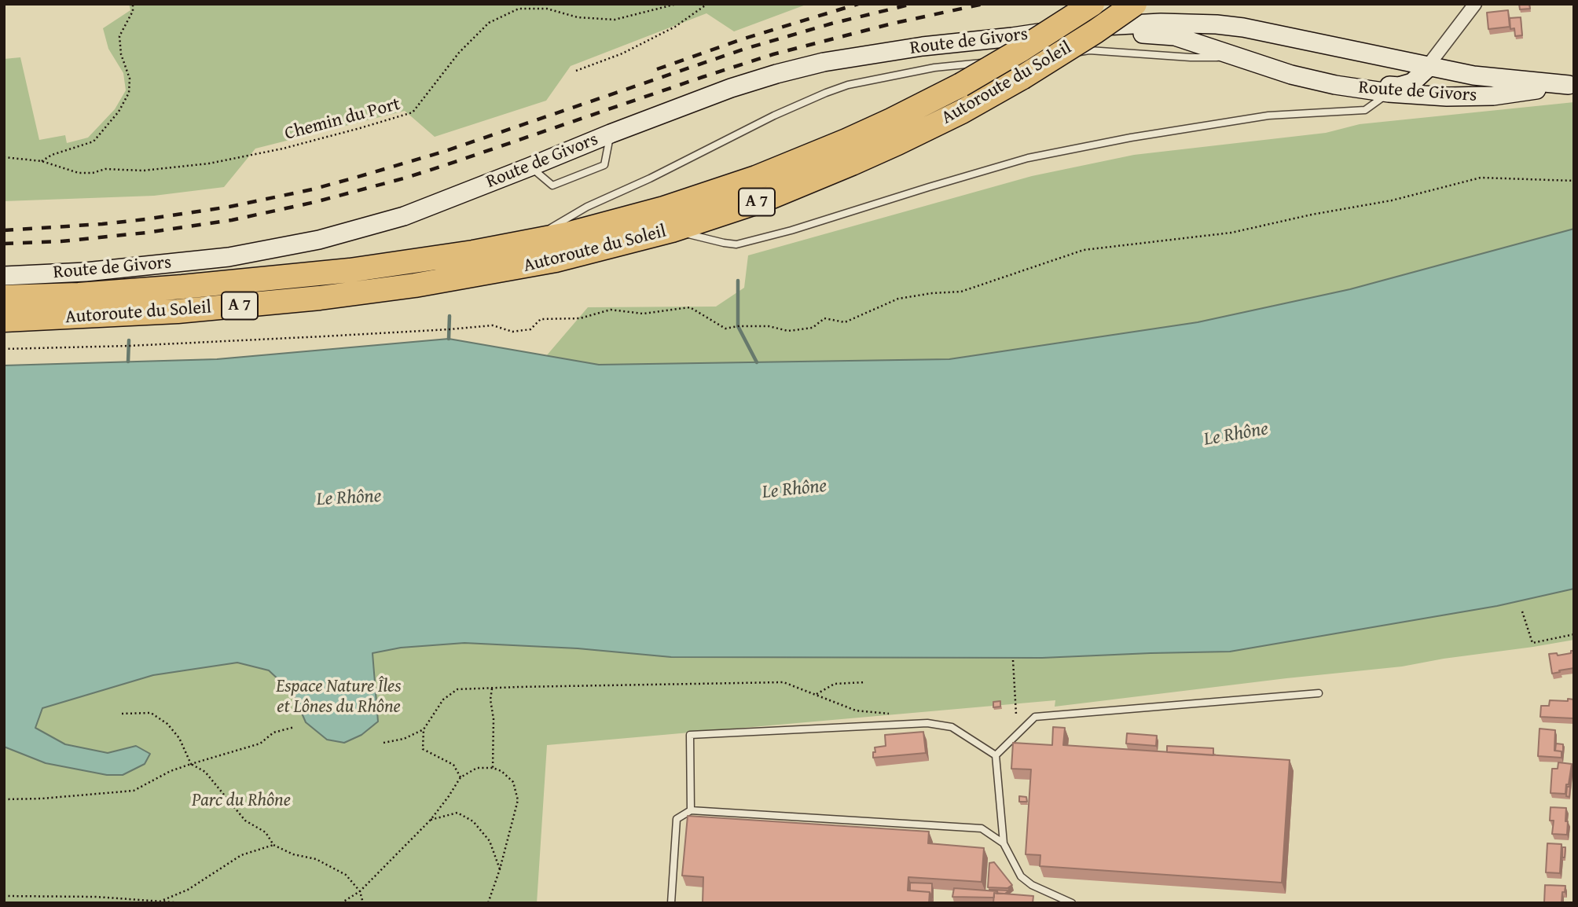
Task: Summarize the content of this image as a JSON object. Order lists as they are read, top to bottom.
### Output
{
  "streets": {
    "highway": ["Autoroute du Soleil", "A 7"],
    "main road": ["Route de Givors"],
    "path": ["Chemin du Port"]
  },
  "water": ["Le Rhône"],
  "parks": ["Espace Nature Îles et Lônes du Rhône", "Parc du Rhône"]
}
